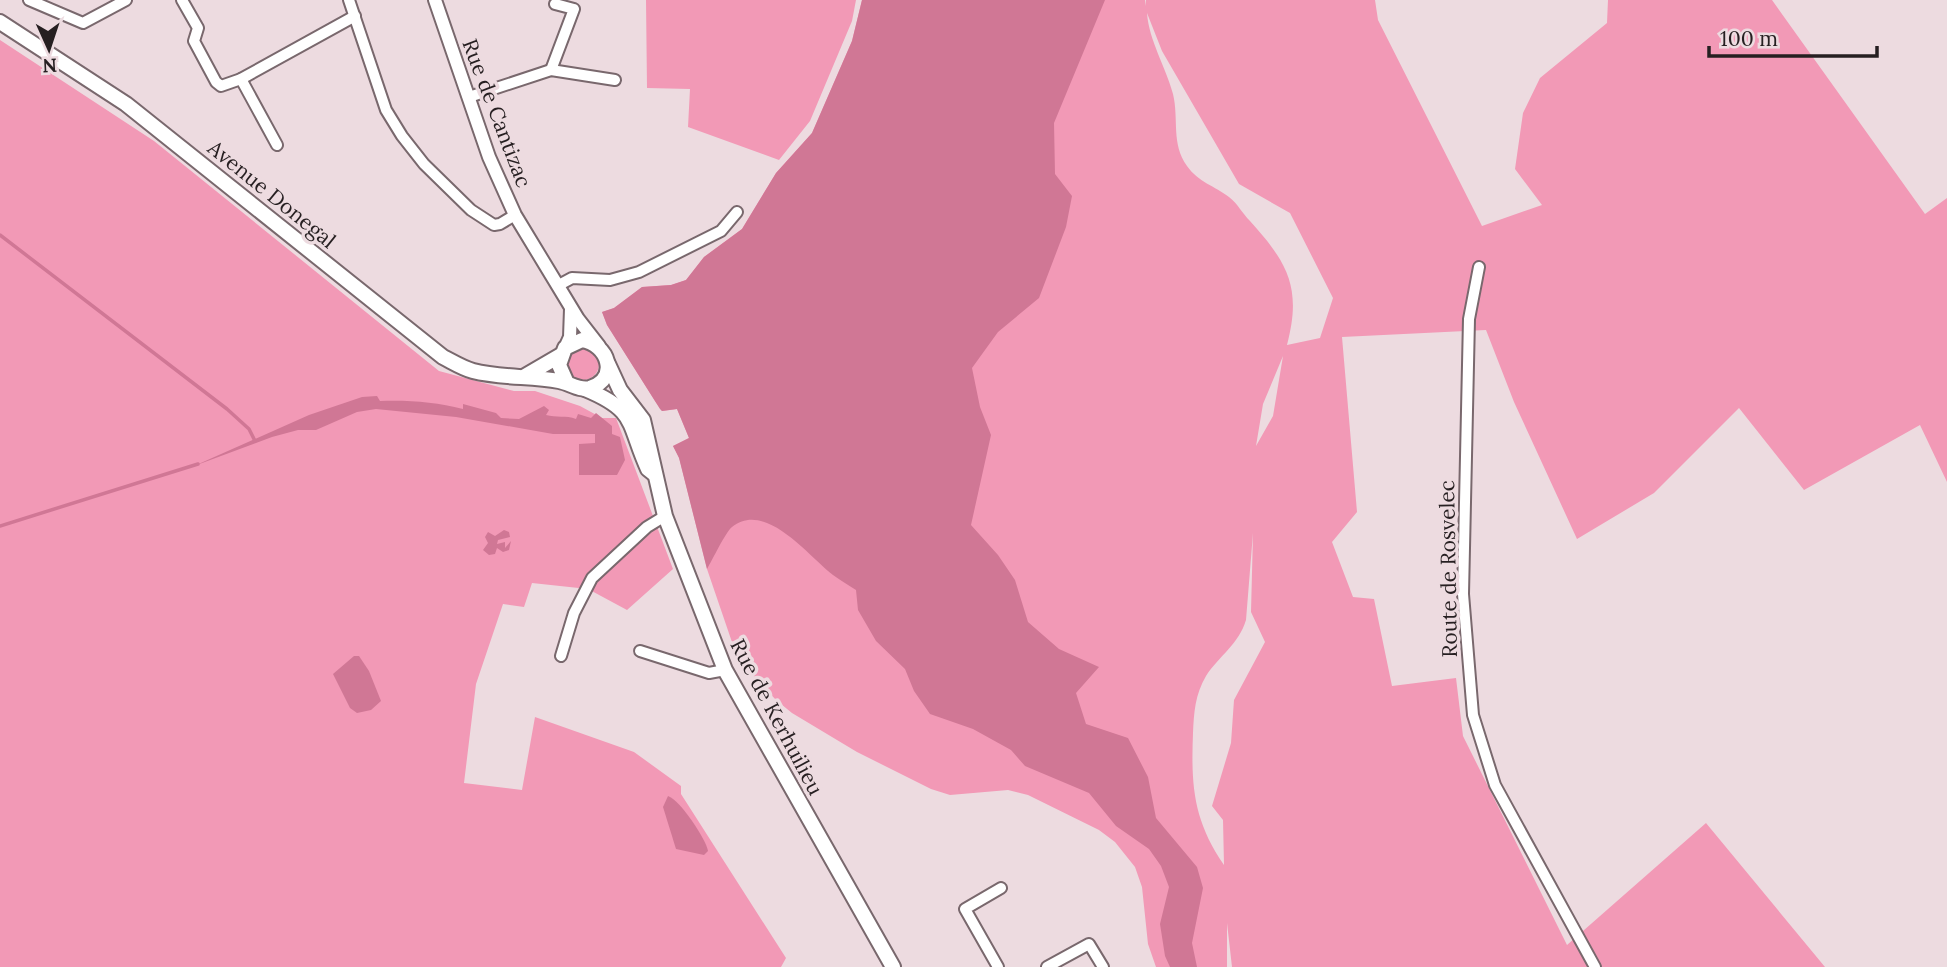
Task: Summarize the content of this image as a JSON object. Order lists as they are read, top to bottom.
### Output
{
  "streets": {
    "main road": ["Avenue Donegal", "Rue de Kerhuilieu"],
    "street": ["Rue de Cantizac", "Route de Rosvelec"]
  },
  "crossings": [
    ["Rue de Cantizac", "Avenue Donegal"],
    ["Rue de Cantizac", "Rue de Kerhuilieu"],
    ["Avenue Donegal", "Rue de Kerhuilieu"]
  ],
  "scale_bar": "100 m",
  "north": "bottom"
}
